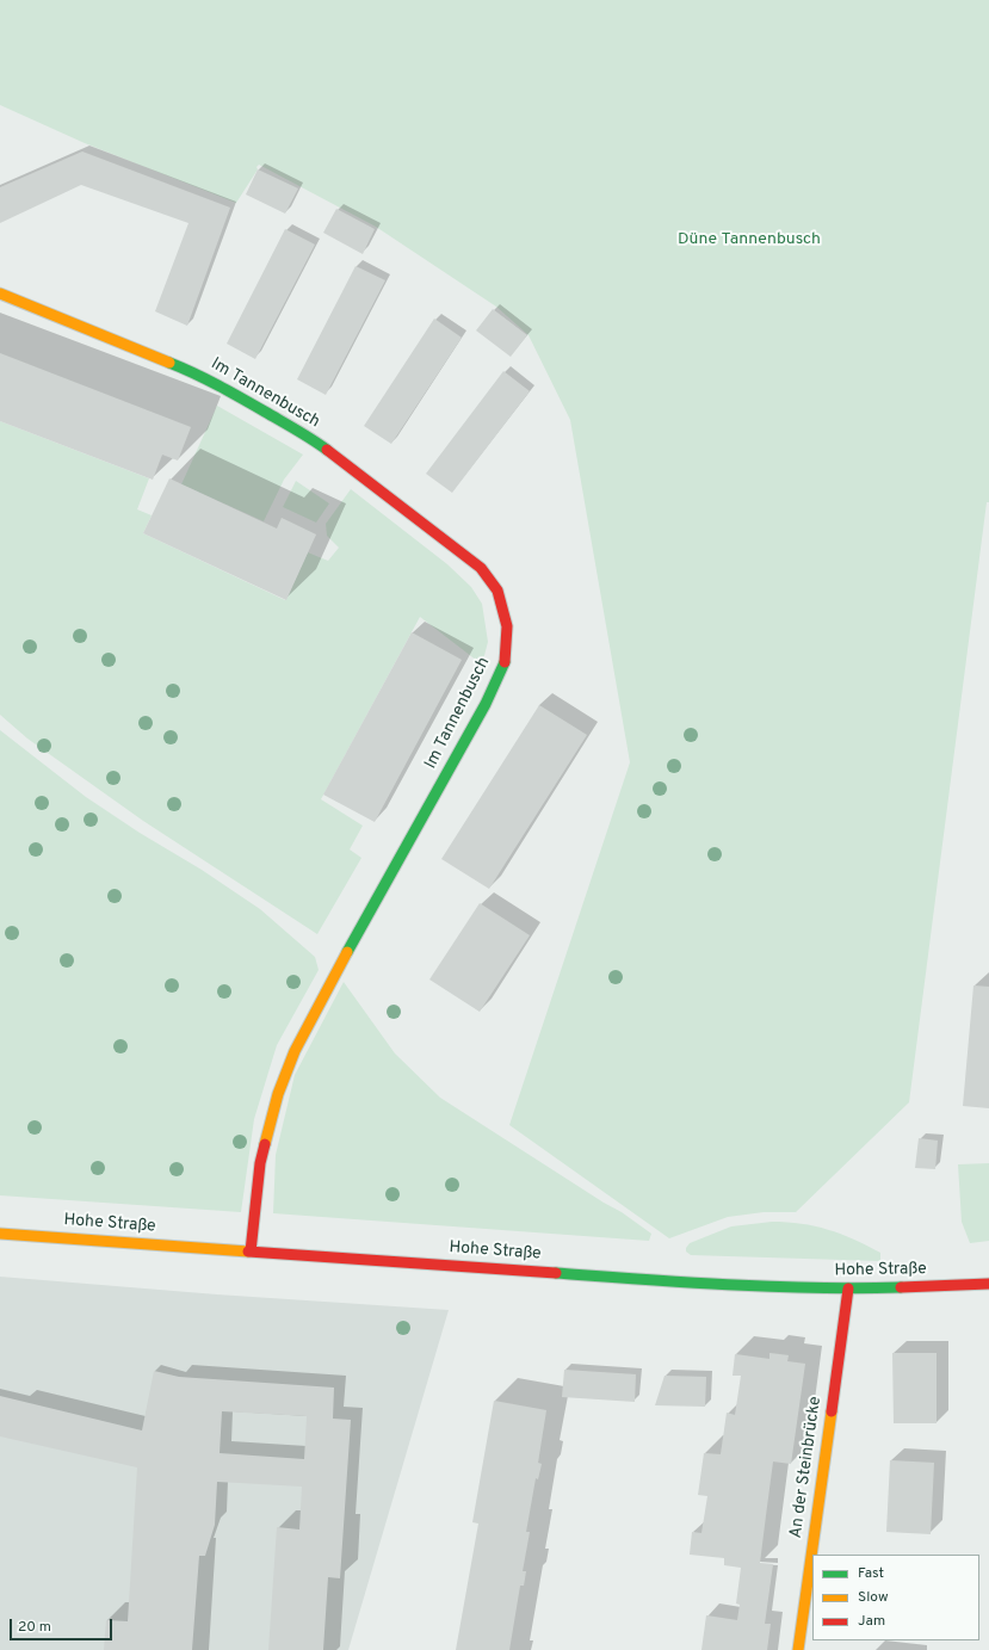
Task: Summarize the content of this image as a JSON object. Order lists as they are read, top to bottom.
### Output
{
  "streets": {
    "street": ["Im Tannenbusch", "Hohe Straße", "An der Steinbrücke"]
  },
  "crossings": [
    ["Im Tannenbusch", "Hohe Straße"],
    ["Hohe Straße", "An der Steinbrücke"]
  ],
  "parks": ["Düne Tannenbusch"],
  "legend": ["Fast", "Slow", "Jam"],
  "scale_bar": "20 m"
}
